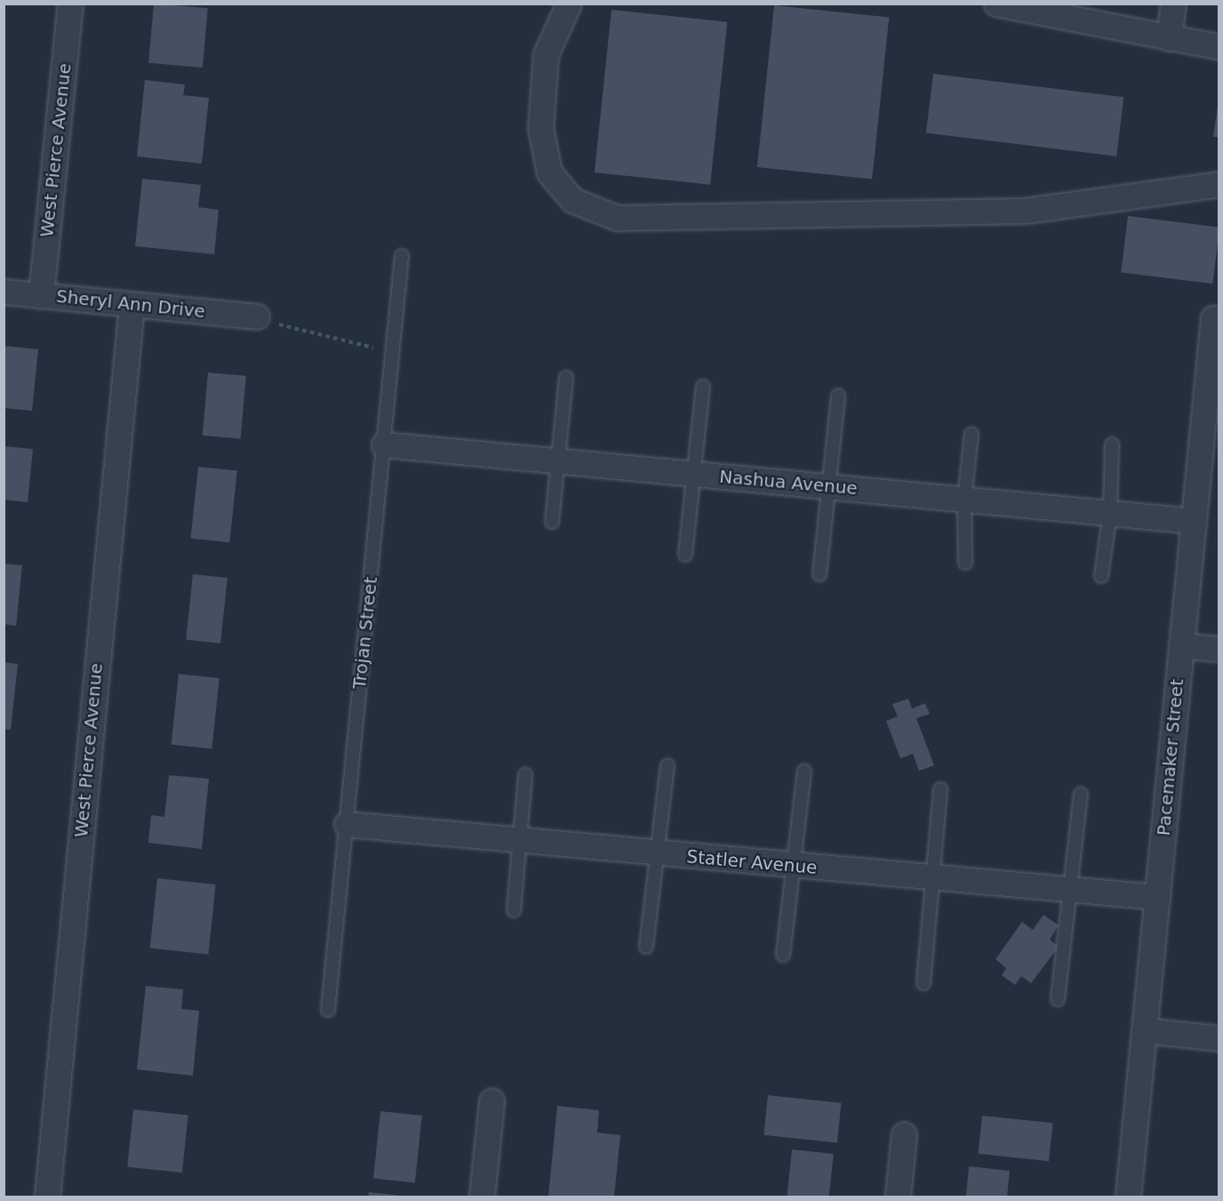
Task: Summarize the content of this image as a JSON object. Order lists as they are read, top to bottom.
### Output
{
  "streets": {
    "street": [
      "West Pierce Avenue",
      "Sheryl Ann Drive",
      "Nashua Avenue",
      "Pacemaker Street",
      "Statler Avenue"
    ],
    "lane": ["Trojan Street"]
  },
  "crossings": [
    ["West Pierce Avenue", "Sheryl Ann Drive"],
    ["Nashua Avenue", "Trojan Street"],
    ["Nashua Avenue", "Pacemaker Street"],
    ["Trojan Street", "Statler Avenue"],
    ["Pacemaker Street", "Statler Avenue"]
  ]
}
